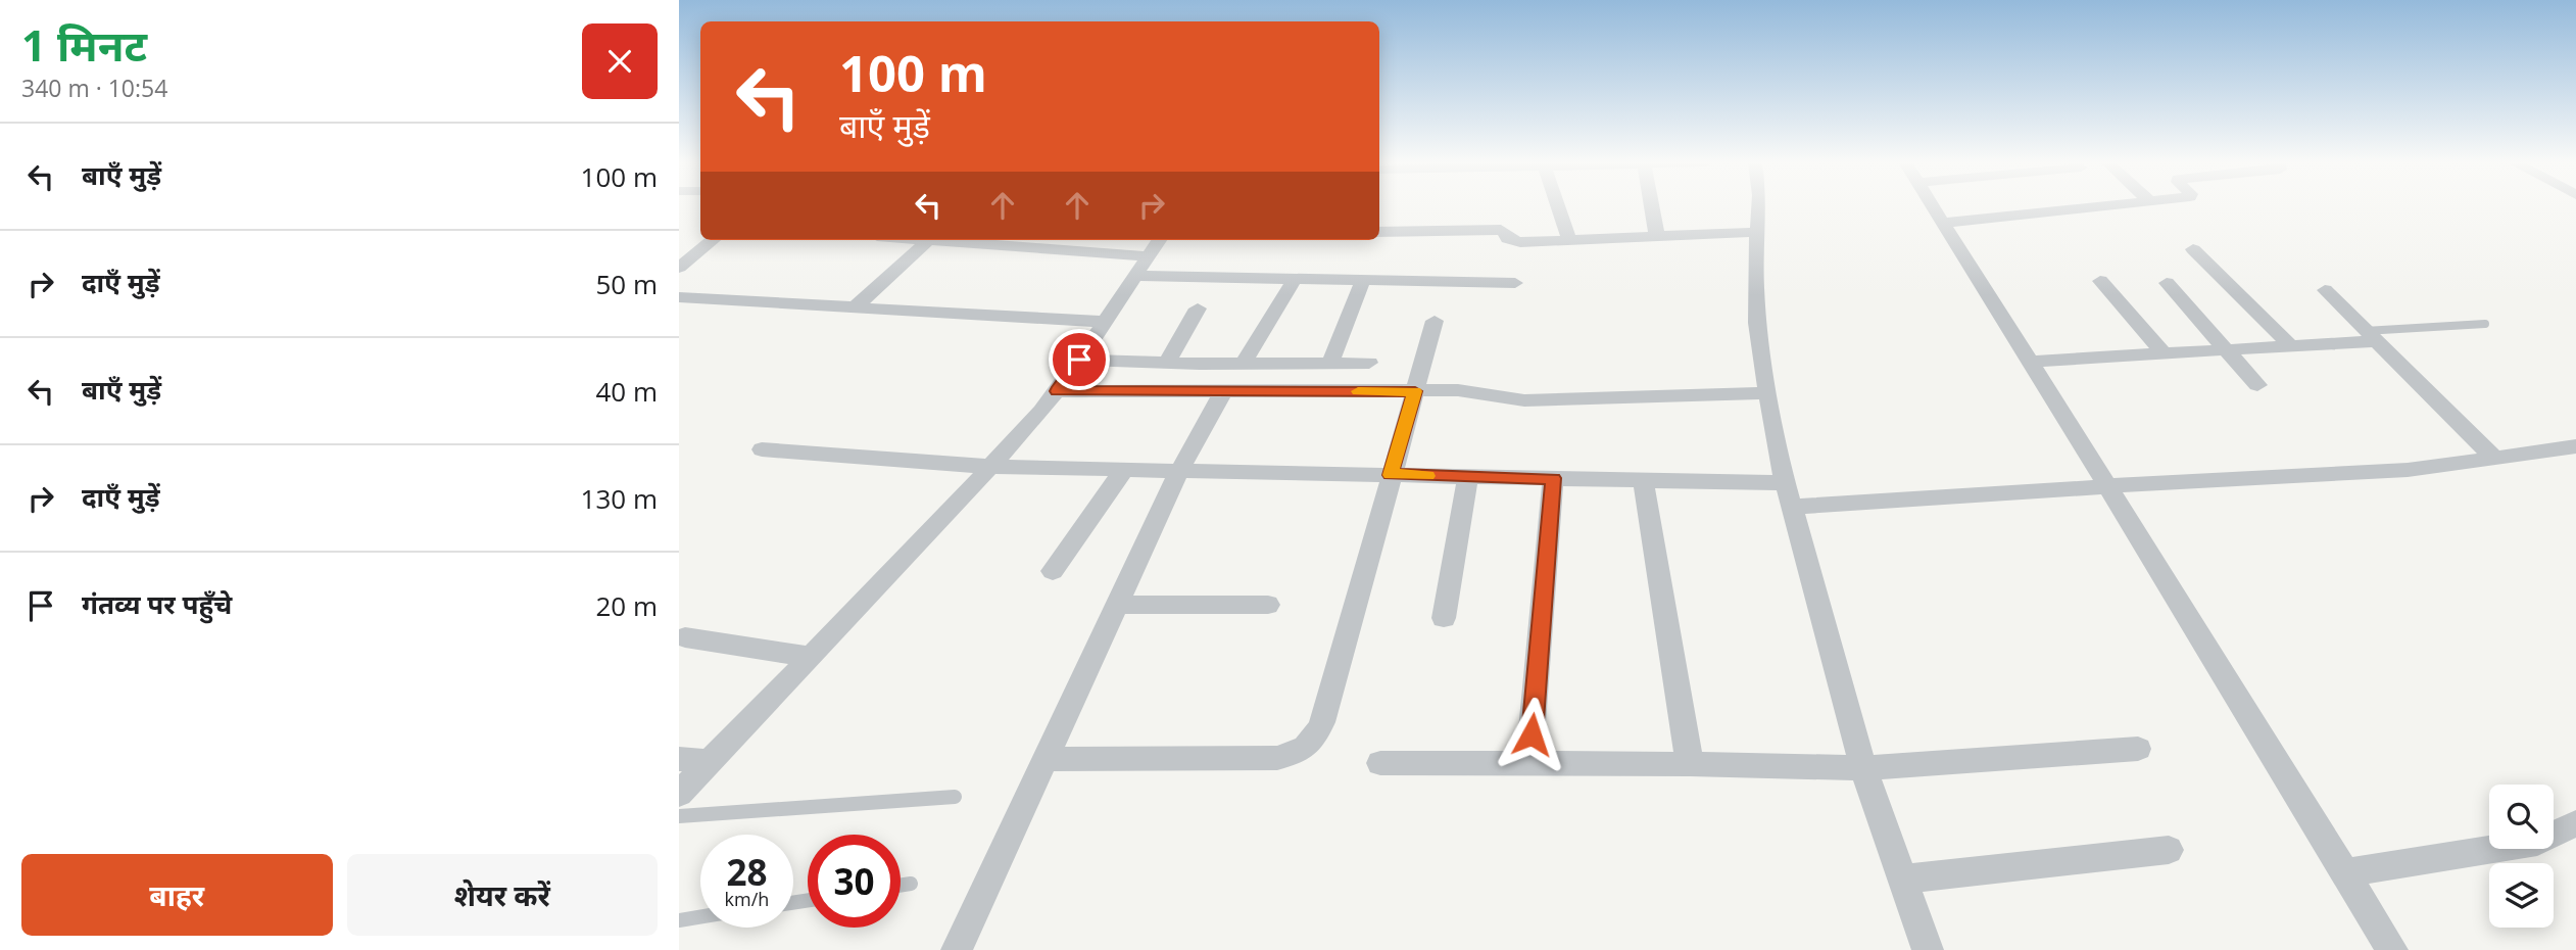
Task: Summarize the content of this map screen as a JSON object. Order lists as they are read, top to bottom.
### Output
{
  "page": {
    "heading": ["1 मिनट", "340 m · 10:54"],
    "turn": ["100 m", "बाएँ मुड़ें"],
    "list": [
      {
        "name": "बाएँ मुड़ें",
        "value": "100 m"
      },
      {
        "name": "दाएँ मुड़ें",
        "value": "50 m"
      },
      {
        "name": "बाएँ मुड़ें",
        "value": "40 m"
      },
      {
        "name": "दाएँ मुड़ें",
        "value": "130 m"
      },
      {
        "name": "गंतव्य पर पहुँचे",
        "value": "20 m"
      }
    ],
    "speed": "28 km/h",
    "limit": "30",
    "buttons": ["बाहर", "शेयर करें"]
  }
}
